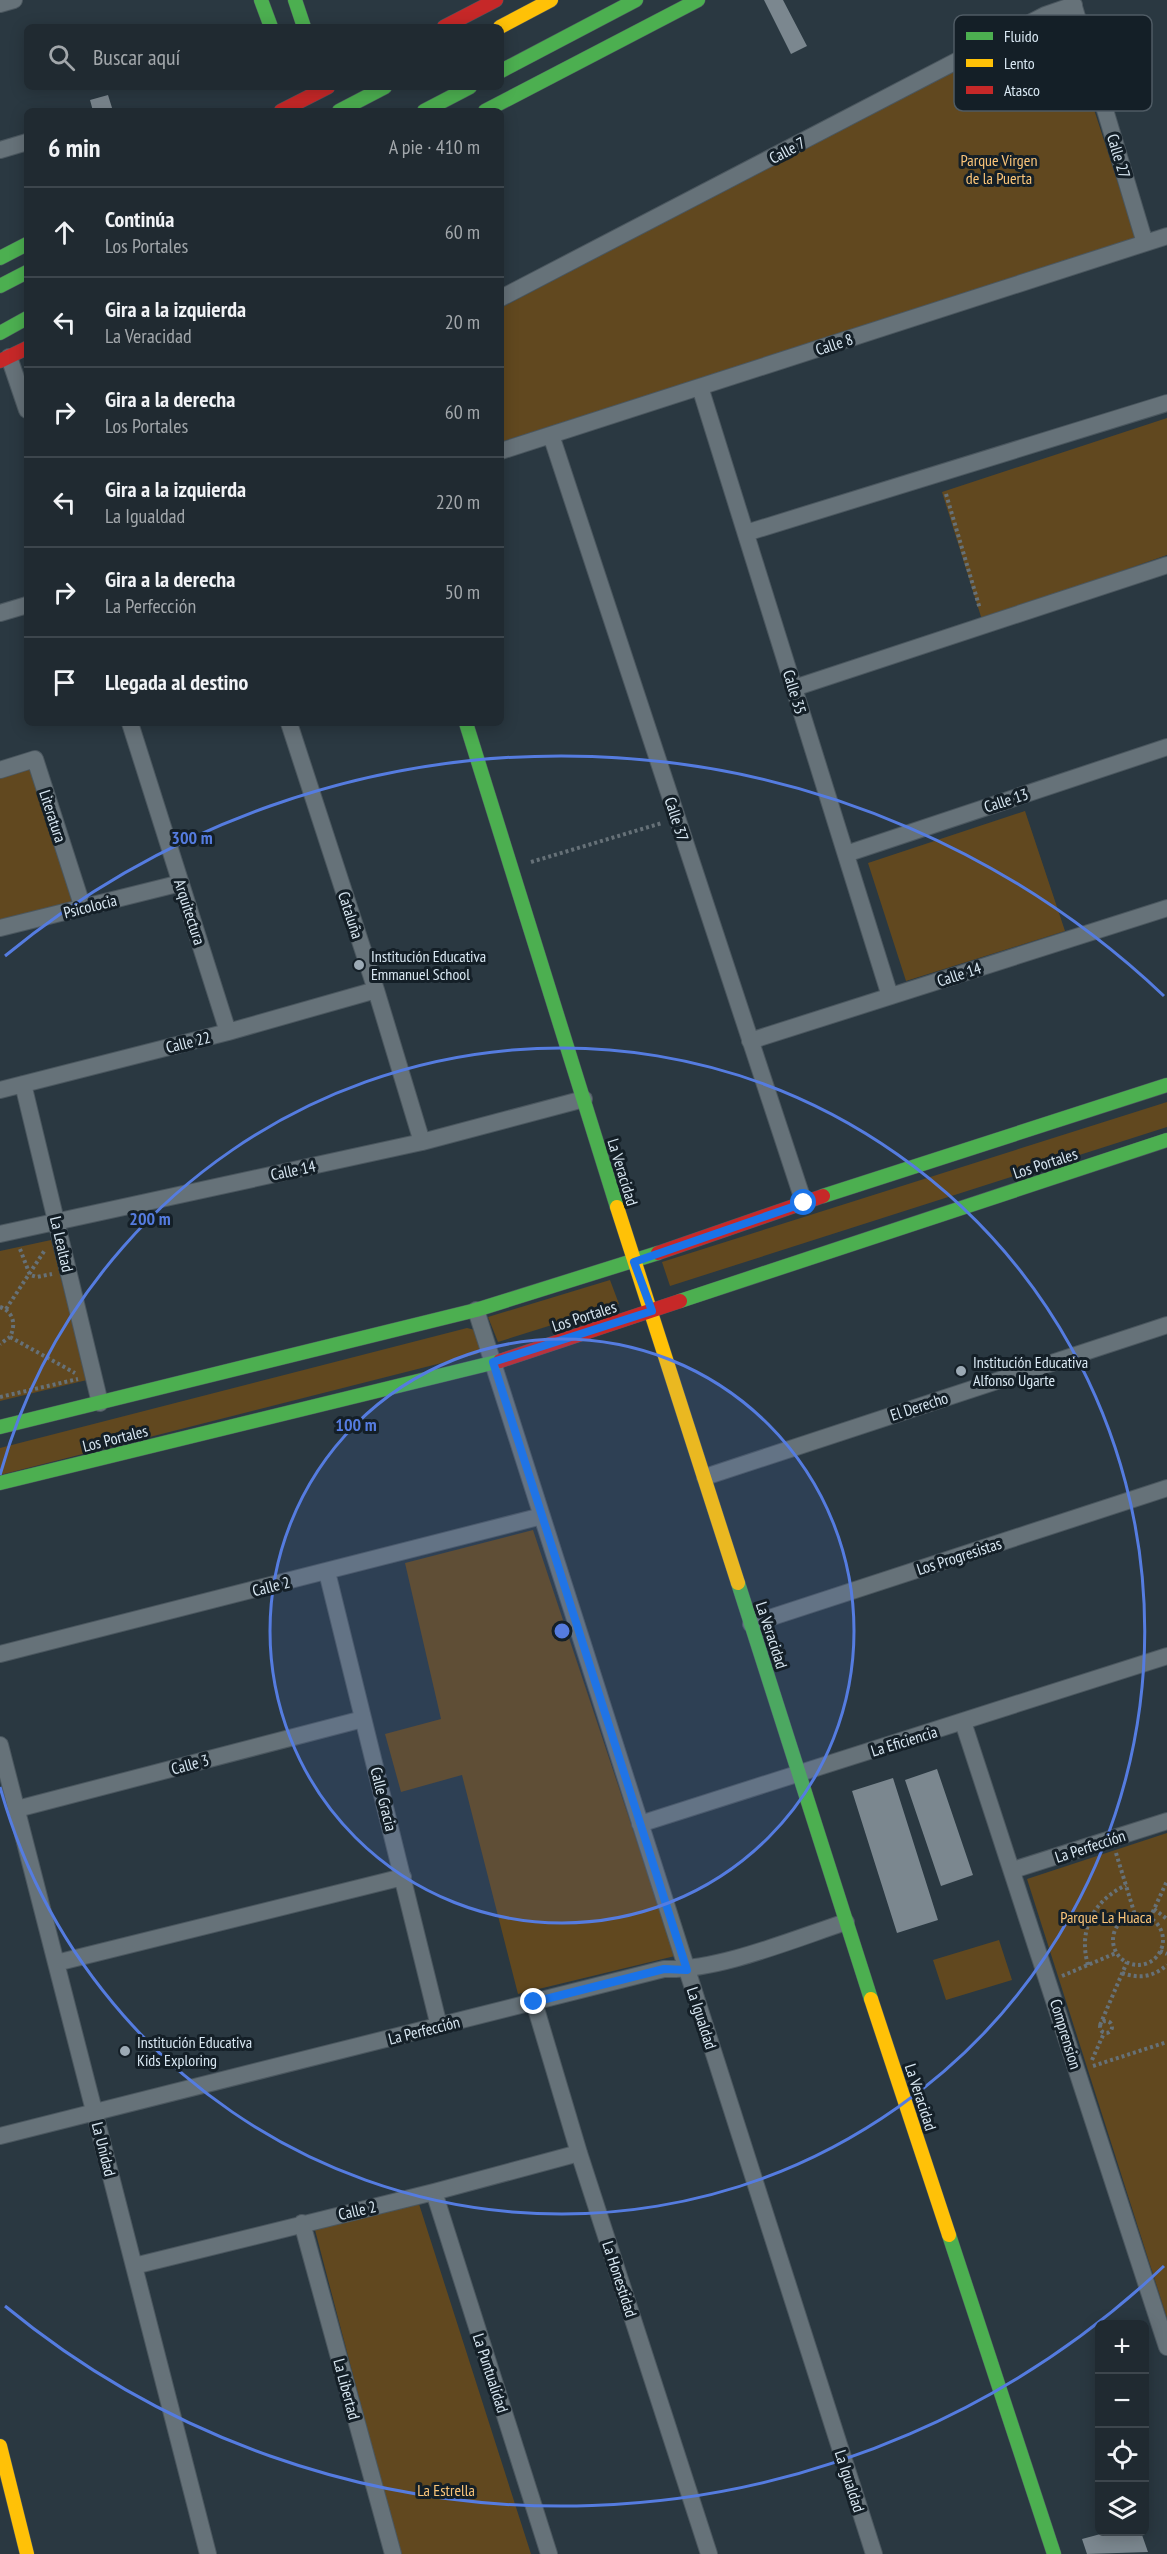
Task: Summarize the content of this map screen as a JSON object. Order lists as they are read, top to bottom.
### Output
{
  "streets": {
    "street": [
      "Calle 7",
      "Calle 27",
      "Calle 8",
      "Calle 35",
      "Calle 13",
      "Literatura",
      "Calle 37",
      "Psicolocia",
      "Arquitectura",
      "Cataluña",
      "Calle 14",
      "Calle 22",
      "Los Portales",
      "La Veracidad",
      "La Lealtad",
      "El Derecho",
      "Los Progresistas",
      "Calle 2",
      "La Eficiencia",
      "Calle 3",
      "Calle Gracia",
      "La Perfección",
      "La Igualdad",
      "Comprension",
      "La Unidad",
      "La Honestidad",
      "La Puntualidad",
      "La Libertad"
    ]
  },
  "crossings": [
    ["Calle 27", "Calle 8"],
    ["Calle 8", "Calle 35"],
    ["Calle 8", "Calle 37"],
    ["Calle 35", "Calle 13"],
    ["Calle 35", "Calle 14"],
    ["Literatura", "Psicolocia"],
    ["Calle 37", "Calle 14"],
    ["Psicolocia", "Arquitectura"],
    ["Arquitectura", "Calle 22"],
    ["Cataluña", "Calle 14"],
    ["Cataluña", "Calle 22"],
    ["Calle 14", "La Veracidad"],
    ["Calle 14", "La Lealtad"],
    ["Calle 22", "La Lealtad"],
    ["Los Portales", "La Veracidad"],
    ["Los Portales", "La Igualdad"],
    ["La Veracidad", "El Derecho"],
    ["La Veracidad", "Los Progresistas"],
    ["La Veracidad", "La Eficiencia"],
    ["La Veracidad", "La Perfección"],
    ["Calle 2", "Calle Gracia"],
    ["Calle 2", "La Igualdad"],
    ["Calle 2", "La Unidad"],
    ["Calle 2", "La Honestidad"],
    ["Calle 2", "La Puntualidad"],
    ["Calle 2", "La Libertad"],
    ["La Eficiencia", "La Igualdad"],
    ["La Eficiencia", "Comprension"],
    ["Calle 3", "Calle Gracia"],
    ["Calle 3", "La Unidad"],
    ["Calle Gracia", "La Perfección"],
    ["La Perfección", "La Igualdad"],
    ["La Perfección", "Comprension"],
    ["La Perfección", "La Unidad"],
    ["La Perfección", "La Honestidad"]
  ],
  "parks": ["Parque Virgen de la Puerta", "Parque La Huaca", "La Estrella"],
  "places": ["Institución Educativa Emmanuel School", "Institución Educativa Alfonso Ugarte", "Institución Educativa Kids Exploring"],
  "legend": ["Fluido", "Lento", "Atasco"],
  "page": {
    "search": "Buscar aquí",
    "heading": ["6 min", "A pie · 410 m"],
    "list": [
      ["Continúa", "Los Portales", "60 m"],
      ["Gira a la izquierda", "La Veracidad", "20 m"],
      ["Gira a la derecha", "Los Portales", "60 m"],
      ["Gira a la izquierda", "La Igualdad", "220 m"],
      ["Gira a la derecha", "La Perfección", "50 m"],
      "Llegada al destino"
    ],
    "map_buttons": ["+", "−"]
  },
  "rings": ["300 m", "200 m", "100 m"]
}
